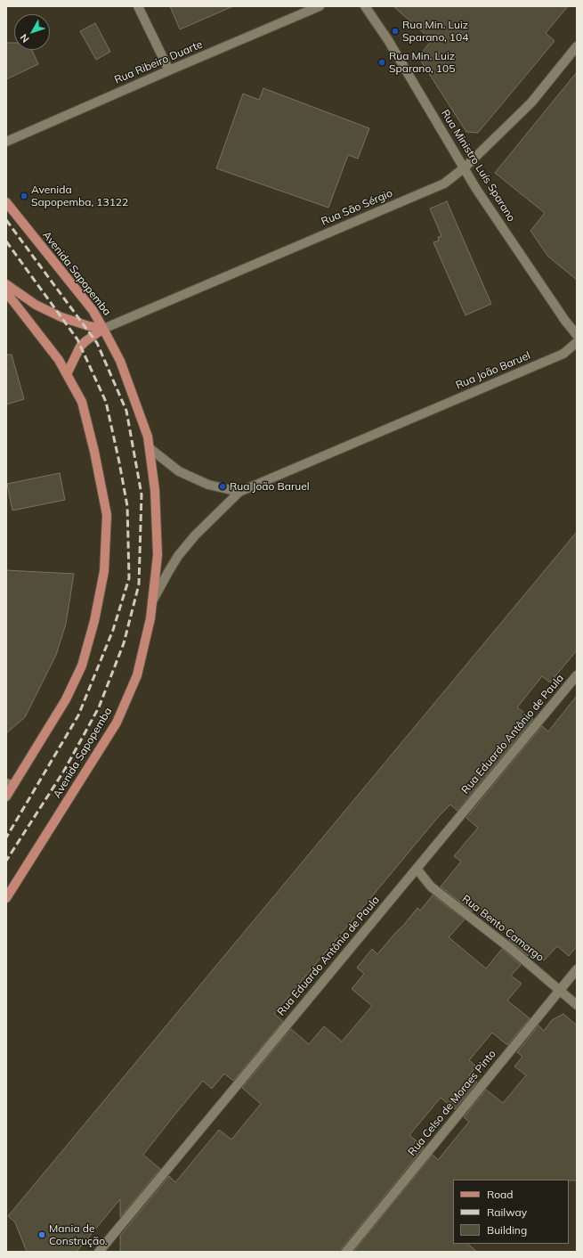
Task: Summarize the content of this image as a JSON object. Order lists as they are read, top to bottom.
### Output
{
  "streets": {
    "main road": ["Avenida Sapopemba"],
    "street": [
      "Rua Ribeiro Duarte",
      "Rua Ministro Luís Sparano",
      "Rua São Sérgio",
      "Rua João Baruel",
      "Rua Eduardo Antônio de Paula",
      "Rua Bento Camargo",
      "Rua Celso de Moraes Pinto"
    ]
  },
  "crossings": [
    ["Rua Ministro Luís Sparano", "Rua São Sérgio"],
    ["Rua São Sérgio", "Avenida Sapopemba"],
    ["Avenida Sapopemba", "Rua João Baruel"],
    ["Rua Eduardo Antônio de Paula", "Rua Bento Camargo"],
    ["Rua Bento Camargo", "Rua Celso de Moraes Pinto"]
  ],
  "places": [
    "Rua Min. Luiz Sparano, 104",
    "Rua Min. Luiz Sparano, 105",
    "Avenida Sapopemba, 13122",
    "Rua João Baruel",
    "Mania de Construção."
  ],
  "legend": ["Road", "Railway", "Building"],
  "north": "bottom left"
}
